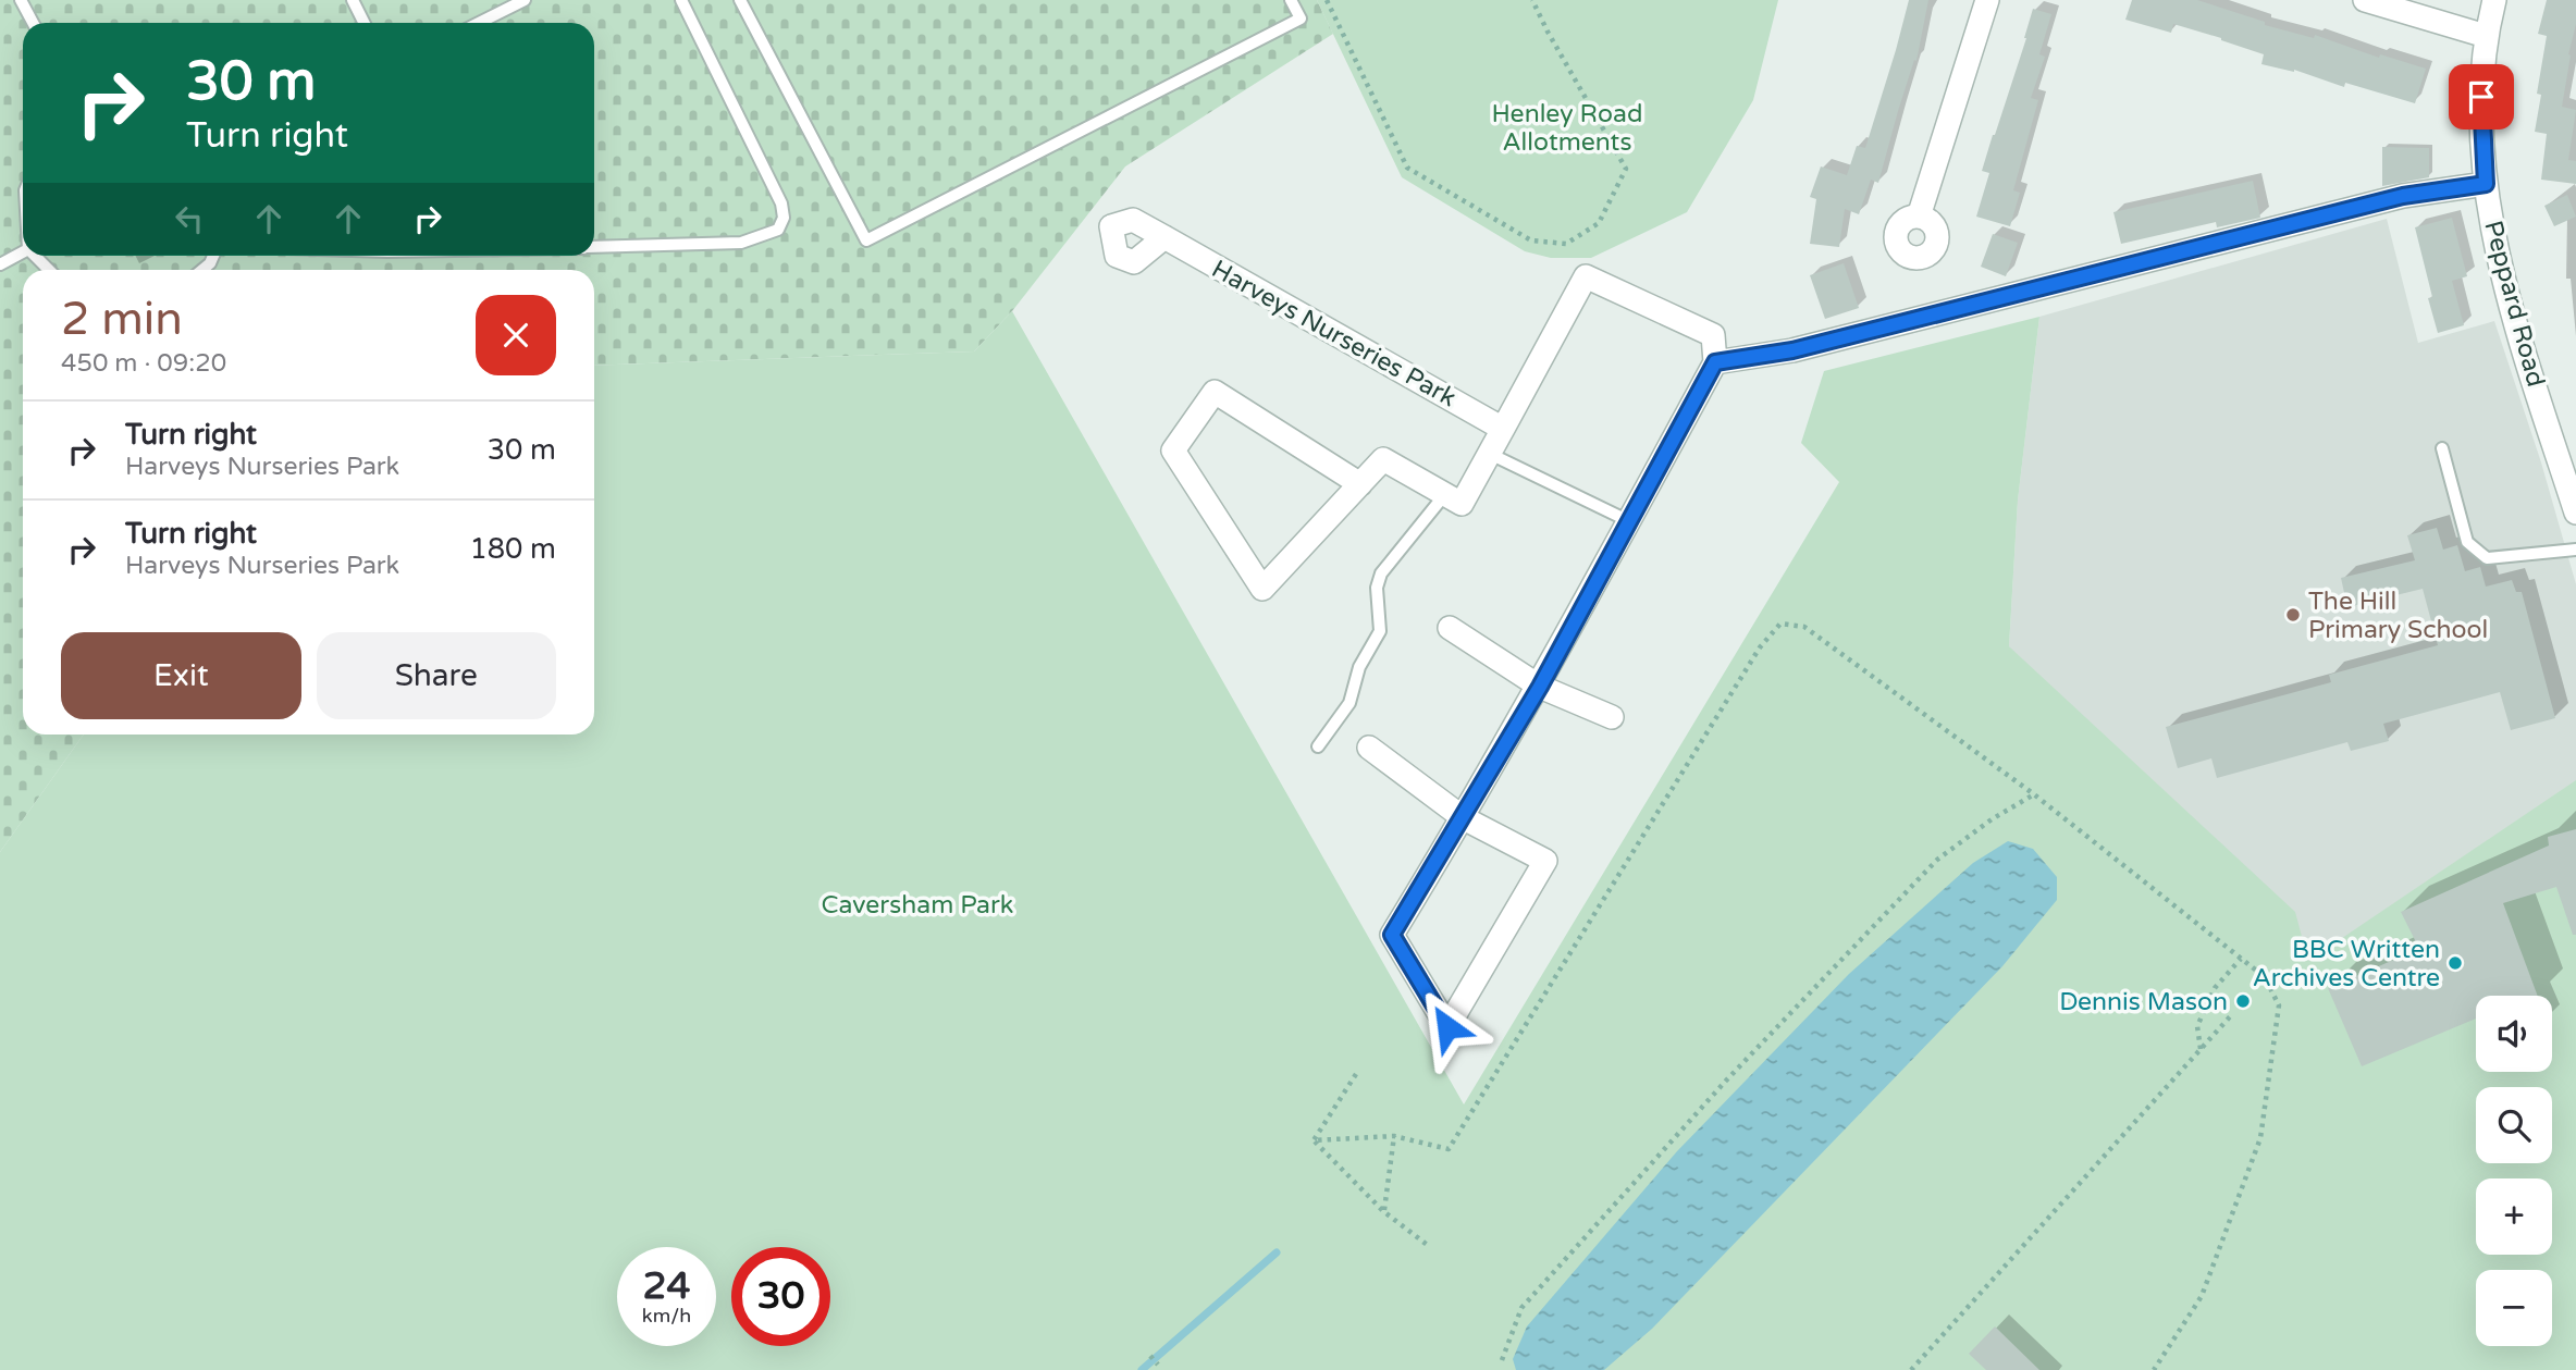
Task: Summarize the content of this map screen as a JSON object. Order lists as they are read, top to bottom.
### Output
{
  "streets": {
    "street": ["Peppard Road", "Harveys Nurseries Park"]
  },
  "parks": ["Henley Road Allotments", "Caversham Park"],
  "places": ["The Hill Primary School", "BBC Written Archives Centre", "Dennis Mason"],
  "page": {
    "turn": ["30 m", "Turn right"],
    "heading": ["2 min", "450 m · 09:20"],
    "list": [
      {
        "name": "Turn right",
        "note": "Harveys Nurseries Park",
        "value": "30 m"
      },
      {
        "name": "Turn right",
        "note": "Harveys Nurseries Park",
        "value": "180 m"
      }
    ],
    "buttons": ["Exit", "Share"],
    "map_buttons": ["+", "−"],
    "speed": "24 km/h",
    "limit": "30"
  }
}
